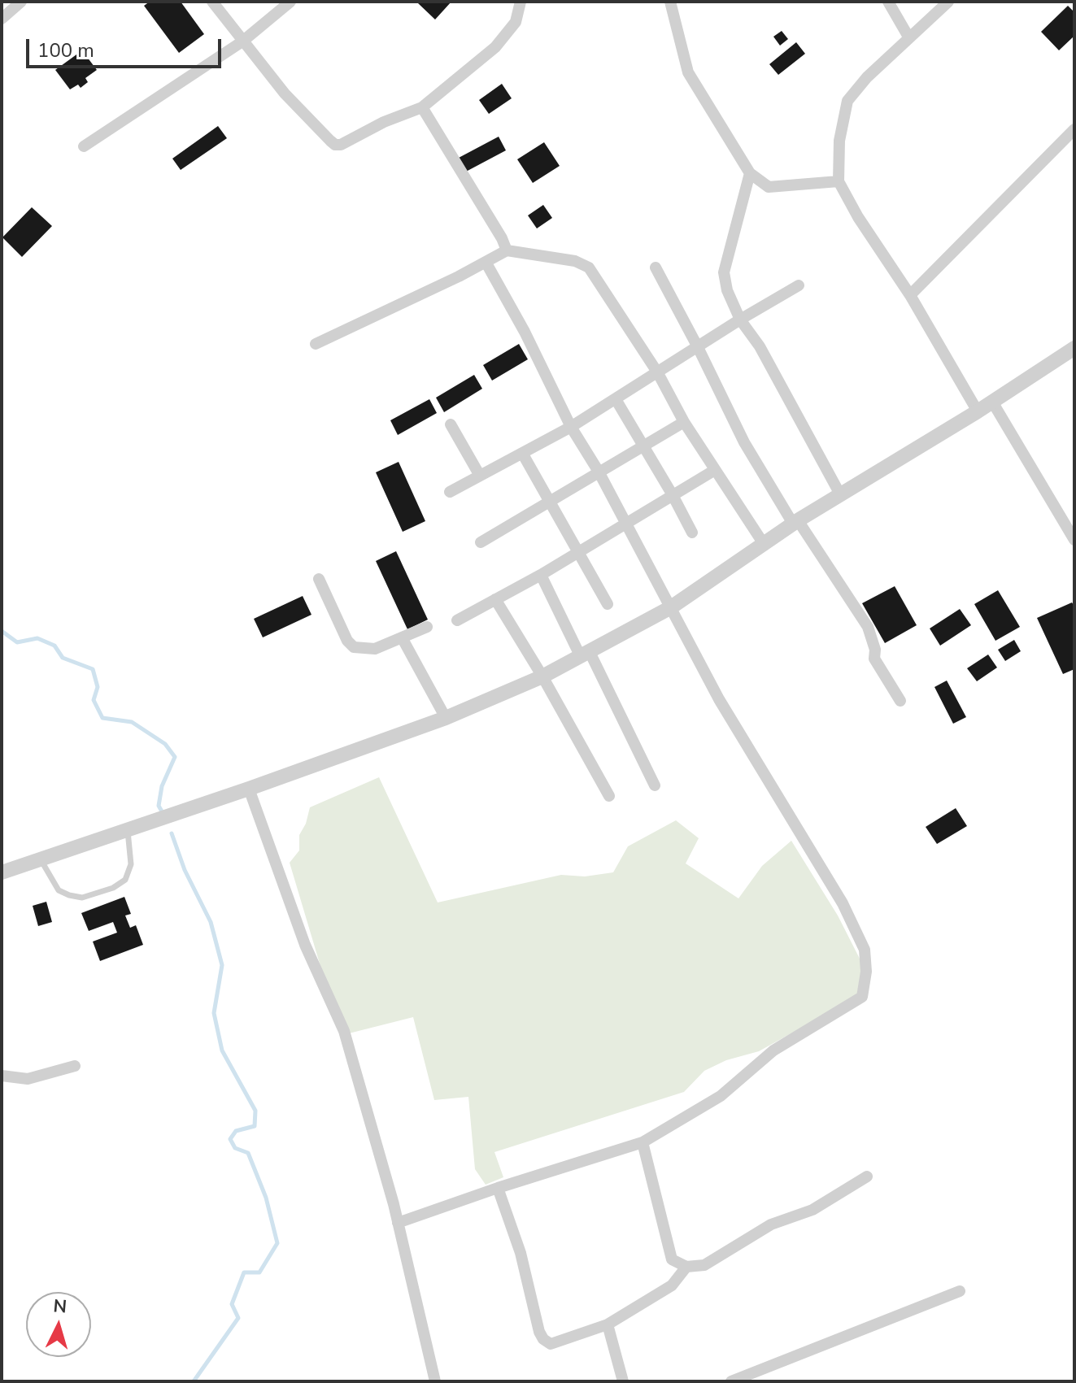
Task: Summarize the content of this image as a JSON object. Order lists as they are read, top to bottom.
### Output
{
  "scale_bar": "100 m",
  "north": "top"
}
